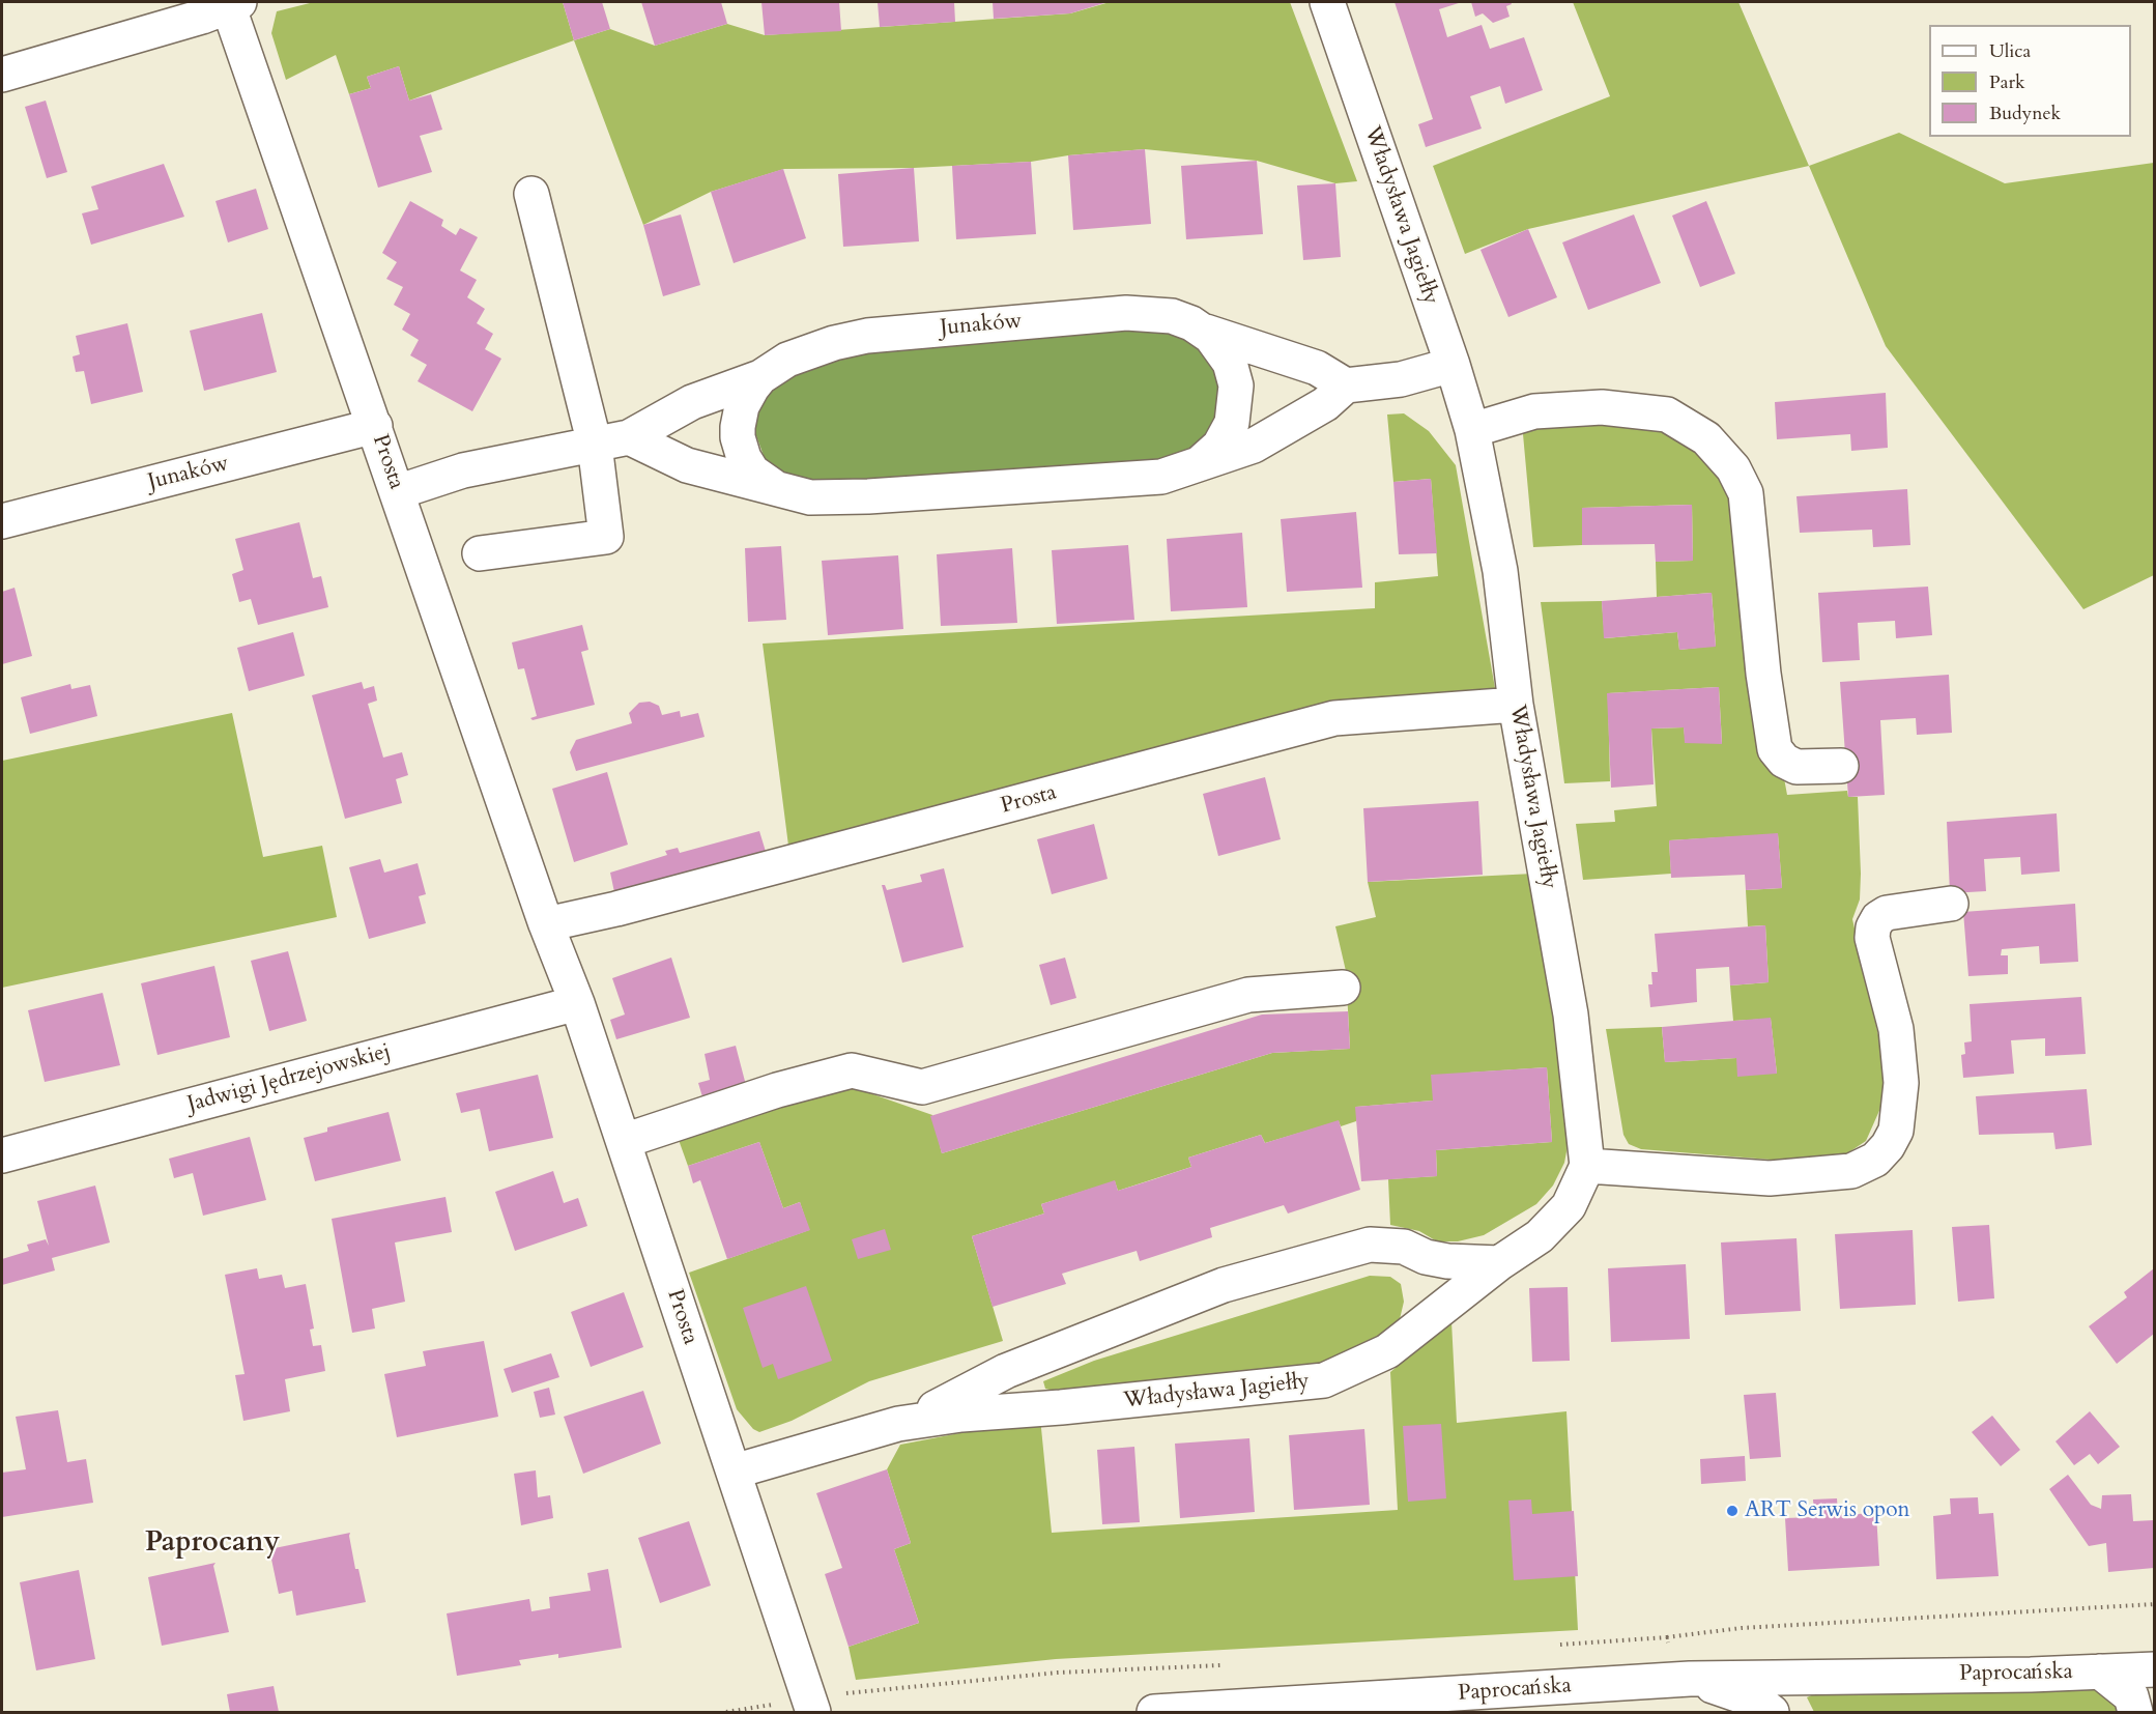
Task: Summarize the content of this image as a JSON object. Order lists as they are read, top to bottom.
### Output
{
  "streets": {
    "street": [
      "Władysława Jagiełły",
      "Junaków",
      "Prosta",
      "Jadwigi Jędrzejowskiej",
      "Paprocańska"
    ]
  },
  "crossings": [
    ["Władysława Jagiełły", "Prosta"],
    ["Junaków", "Prosta"],
    ["Prosta", "Jadwigi Jędrzejowskiej"]
  ],
  "districts": ["Paprocany"],
  "places": ["ART Serwis opon"],
  "legend": ["Ulica", "Park", "Budynek"]
}
